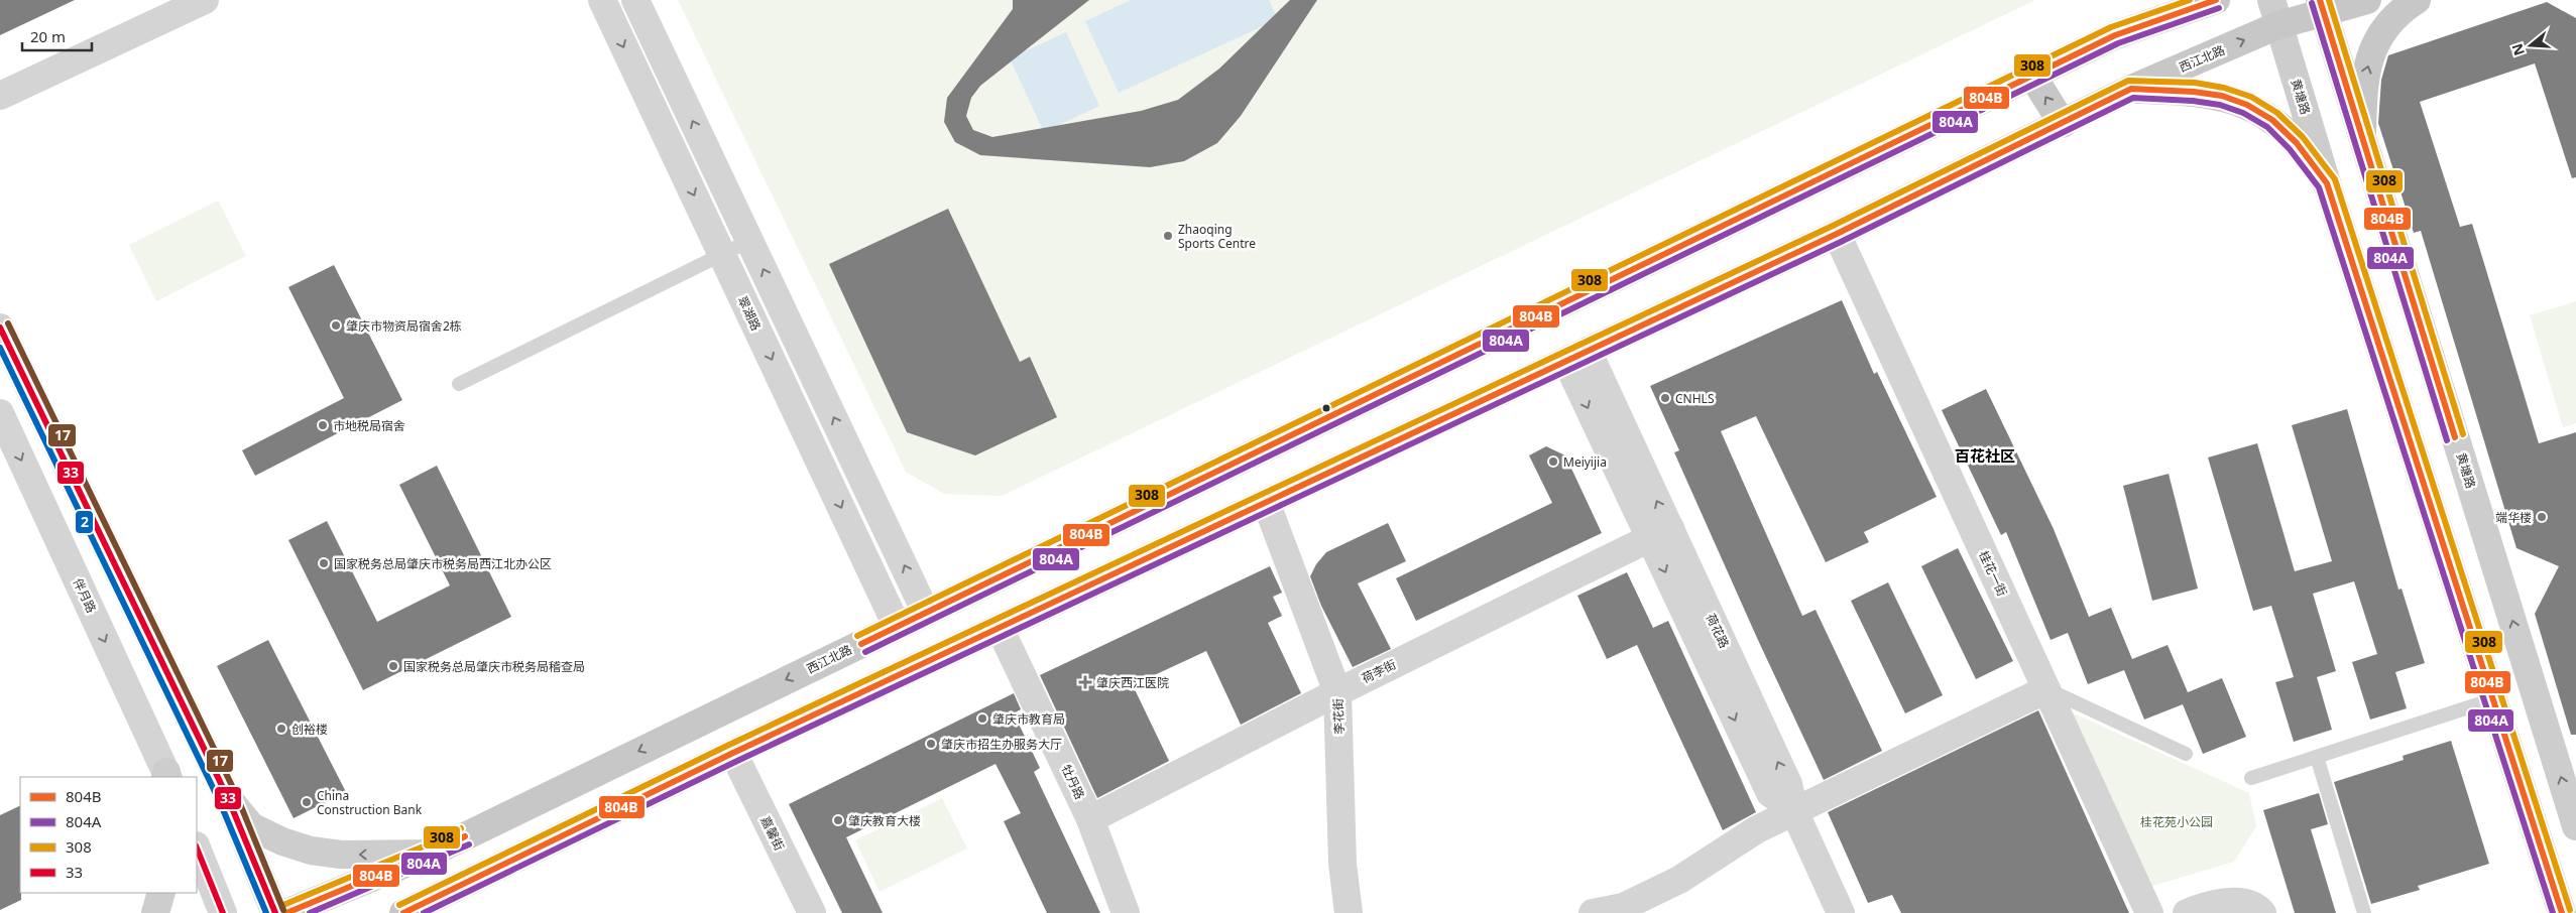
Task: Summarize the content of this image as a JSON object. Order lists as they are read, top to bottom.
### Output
{
  "streets": {
    "main road": ["西江北路", "黄塘路"],
    "street": [
      "翠湖路",
      "桂花一街",
      "伴月路",
      "荷花路",
      "荷李街",
      "李花街",
      "牡丹路",
      "嘉馨街"
    ]
  },
  "crossings": [
    ["西江北路", "黄塘路"],
    ["西江北路", "翠湖路"],
    ["西江北路", "桂花一街"],
    ["西江北路", "荷花路"],
    ["西江北路", "李花街"],
    ["西江北路", "牡丹路"],
    ["西江北路", "嘉馨街"],
    ["荷花路", "荷李街"],
    ["荷李街", "李花街"],
    ["荷李街", "牡丹路"]
  ],
  "districts": ["百花社区"],
  "parks": ["桂花苑小公园"],
  "places": {
    "other": [
      "Zhaoqing Sports Centre",
      "肇庆市物资局宿舍2栋",
      "CNHLS",
      "市地税局宿舍",
      "Meiyijia",
      "端华楼",
      "国家税务总局肇庆市税务局西江北办公区",
      "国家税务总局肇庆市税务局稽查局",
      "肇庆市教育局",
      "创裕楼",
      "肇庆市招生办服务大厅",
      "China Construction Bank",
      "肇庆教育大楼"
    ],
    "health": ["肇庆西江医院"]
  },
  "lines": [
    "transit line 804B",
    "transit line 308",
    "transit line 804A",
    "transit line 17",
    "transit line 33",
    "transit line 2"
  ],
  "legend": [
    "804B",
    "804A",
    "308",
    "33"
  ],
  "scale_bar": "20 m",
  "north": "left"
}
